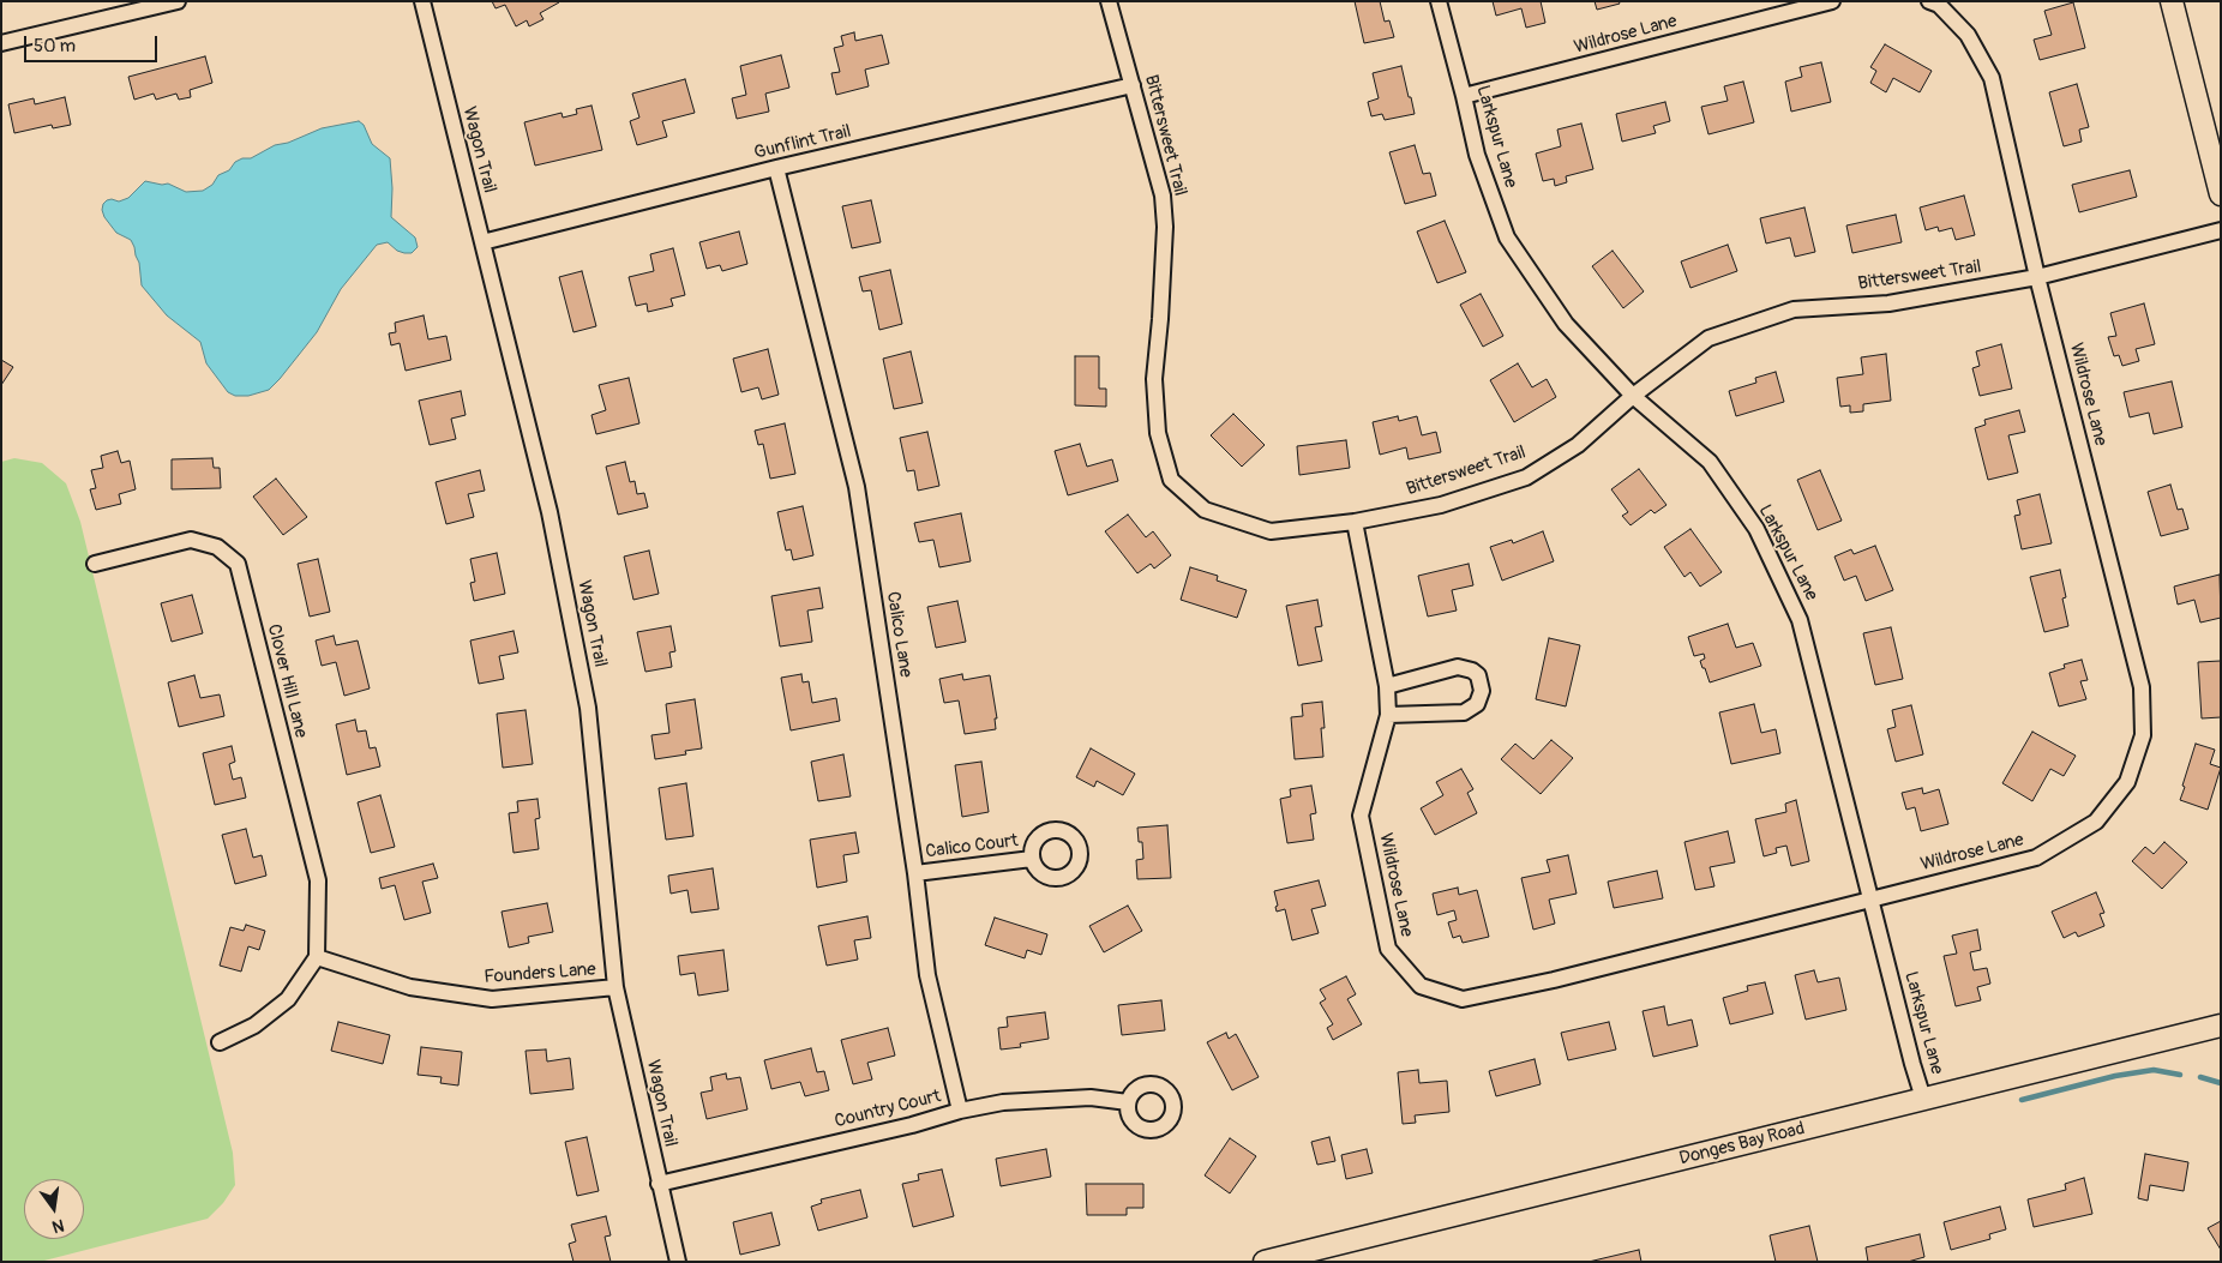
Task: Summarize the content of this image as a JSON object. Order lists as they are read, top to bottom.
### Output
{
  "streets": {
    "street": [
      "Wildrose Lane",
      "Bittersweet Trail",
      "Larkspur Lane",
      "Gunflint Trail",
      "Wagon Trail",
      "Calico Lane",
      "Clover Hill Lane",
      "Calico Court",
      "Founders Lane",
      "Country Court",
      "Donges Bay Road"
    ]
  },
  "crossings": [
    ["Wildrose Lane", "Bittersweet Trail"],
    ["Wildrose Lane", "Larkspur Lane"],
    ["Bittersweet Trail", "Larkspur Lane"],
    ["Bittersweet Trail", "Gunflint Trail"],
    ["Larkspur Lane", "Donges Bay Road"],
    ["Gunflint Trail", "Wagon Trail"],
    ["Gunflint Trail", "Calico Lane"],
    ["Wagon Trail", "Founders Lane"],
    ["Wagon Trail", "Country Court"],
    ["Calico Lane", "Calico Court"],
    ["Calico Lane", "Country Court"],
    ["Clover Hill Lane", "Founders Lane"]
  ],
  "scale_bar": "50 m",
  "north": "bottom"
}
